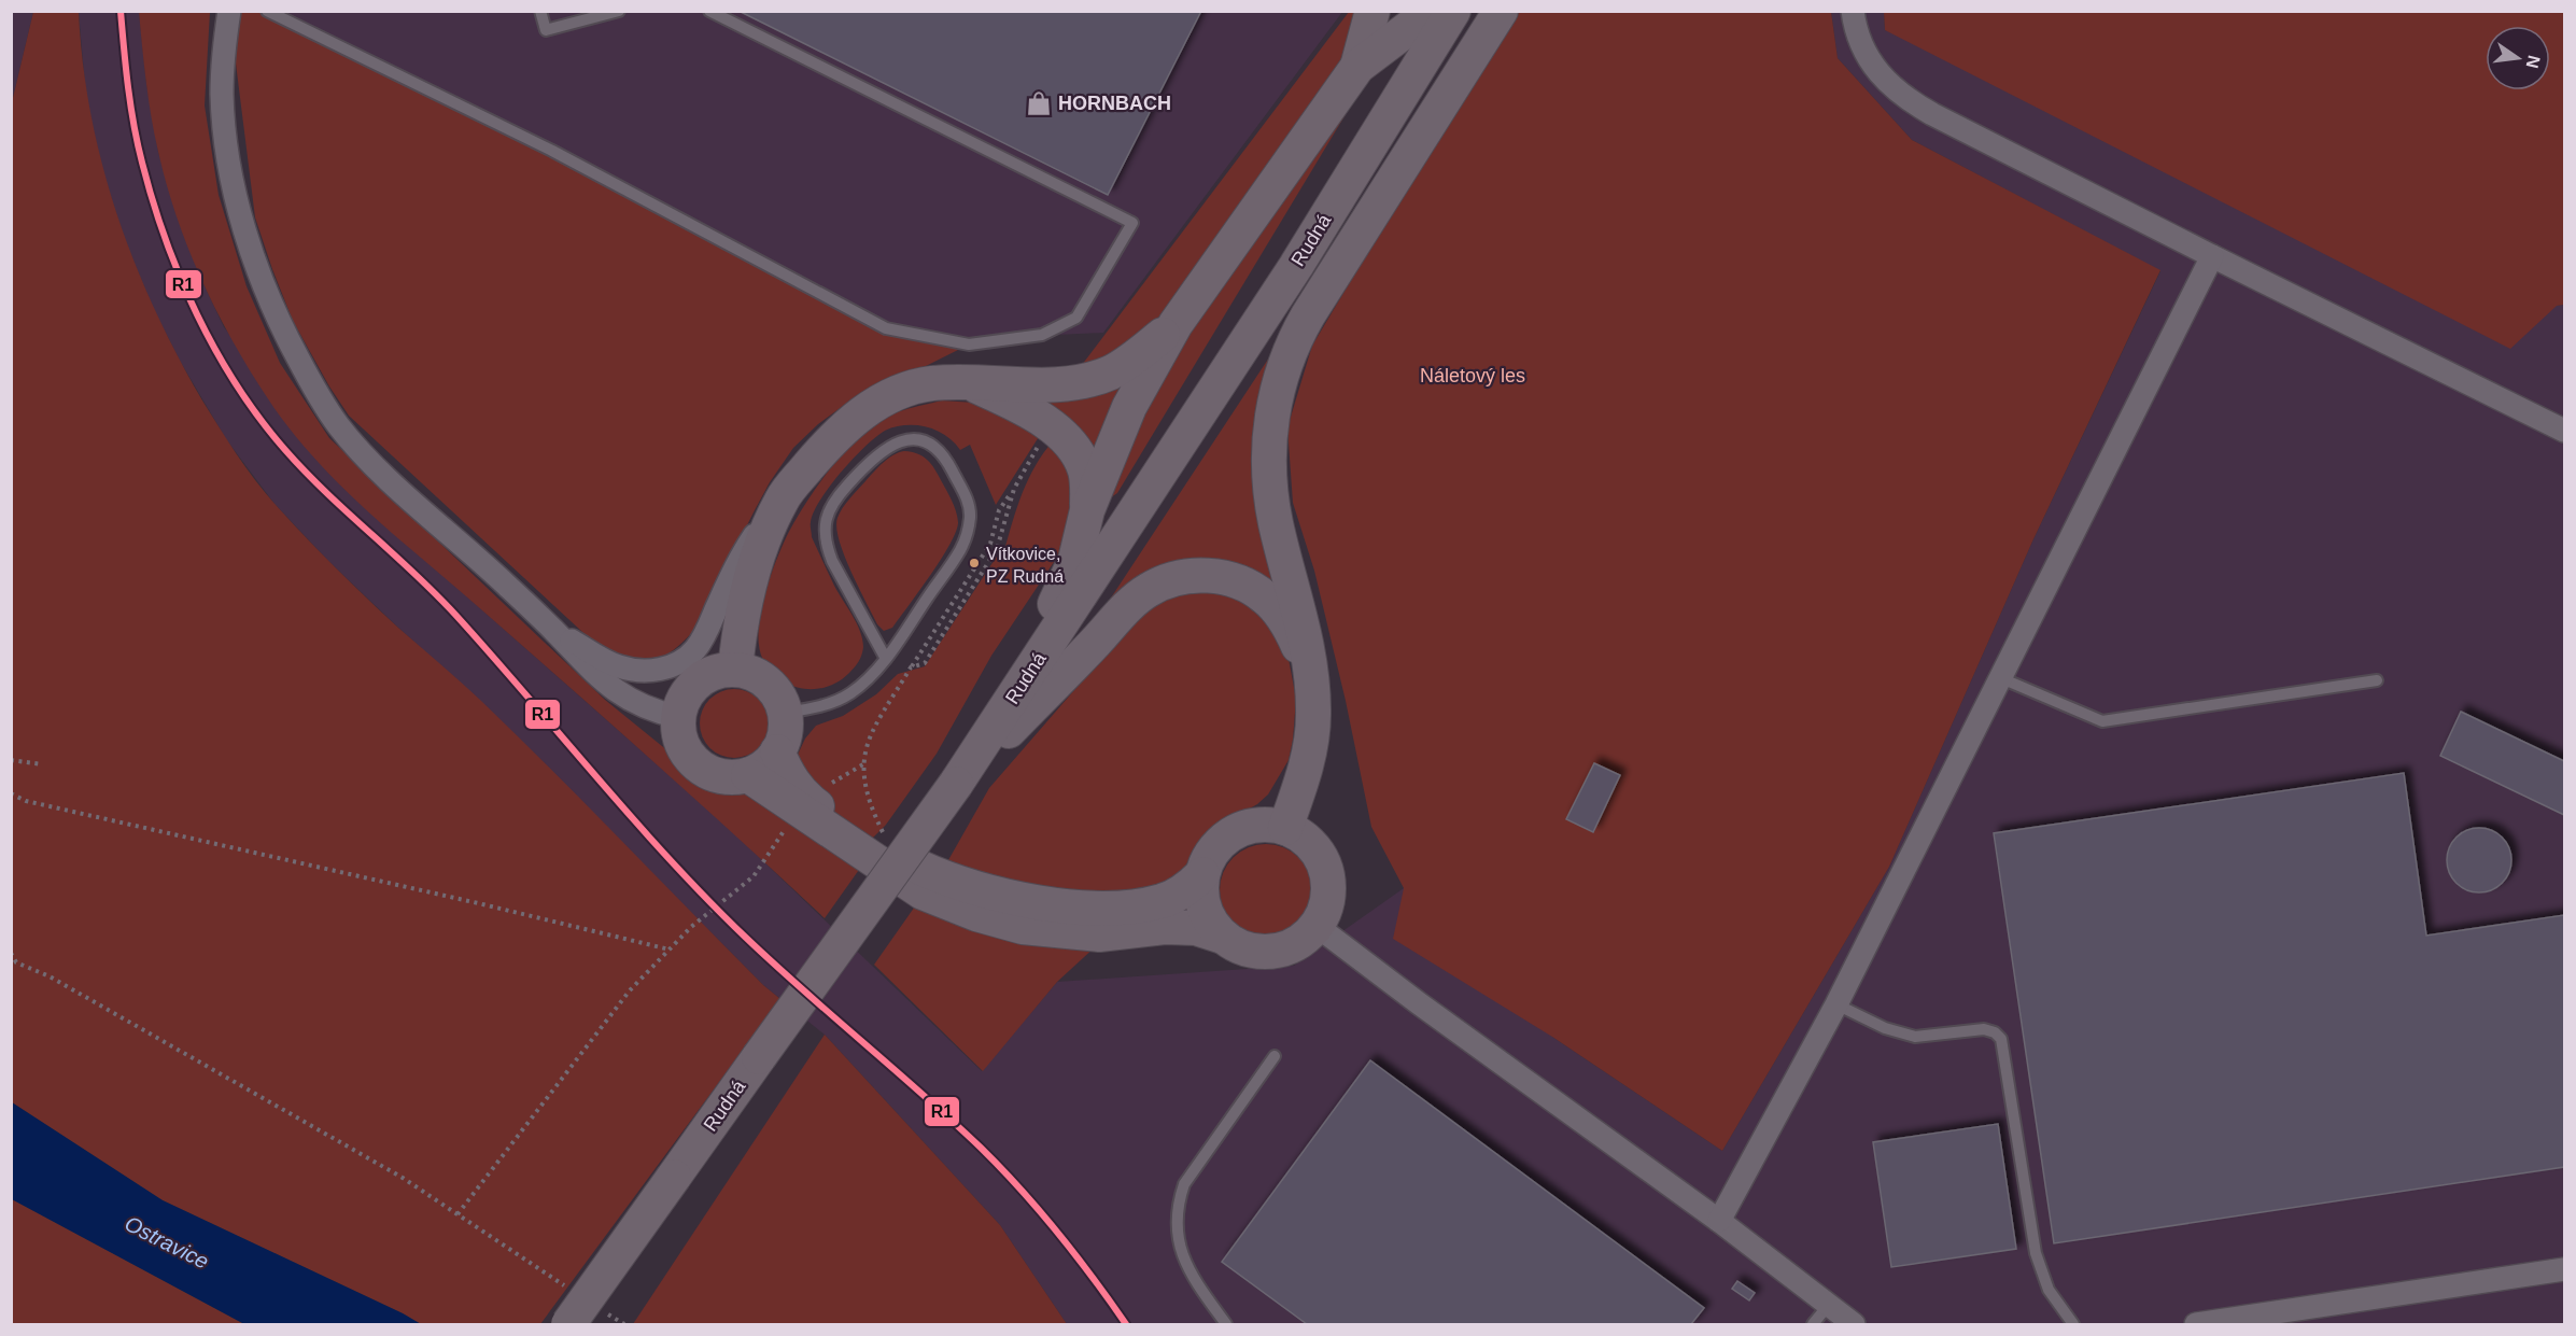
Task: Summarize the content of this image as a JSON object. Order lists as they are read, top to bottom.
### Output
{
  "streets": {
    "main road": ["Rudná"]
  },
  "water": ["Ostravice"],
  "parks": ["Náletový les"],
  "places": {
    "shop": ["HORNBACH"],
    "other": ["Vítkovice, PZ Rudná"]
  },
  "lines": ["transit line R1"],
  "north": "right"
}
